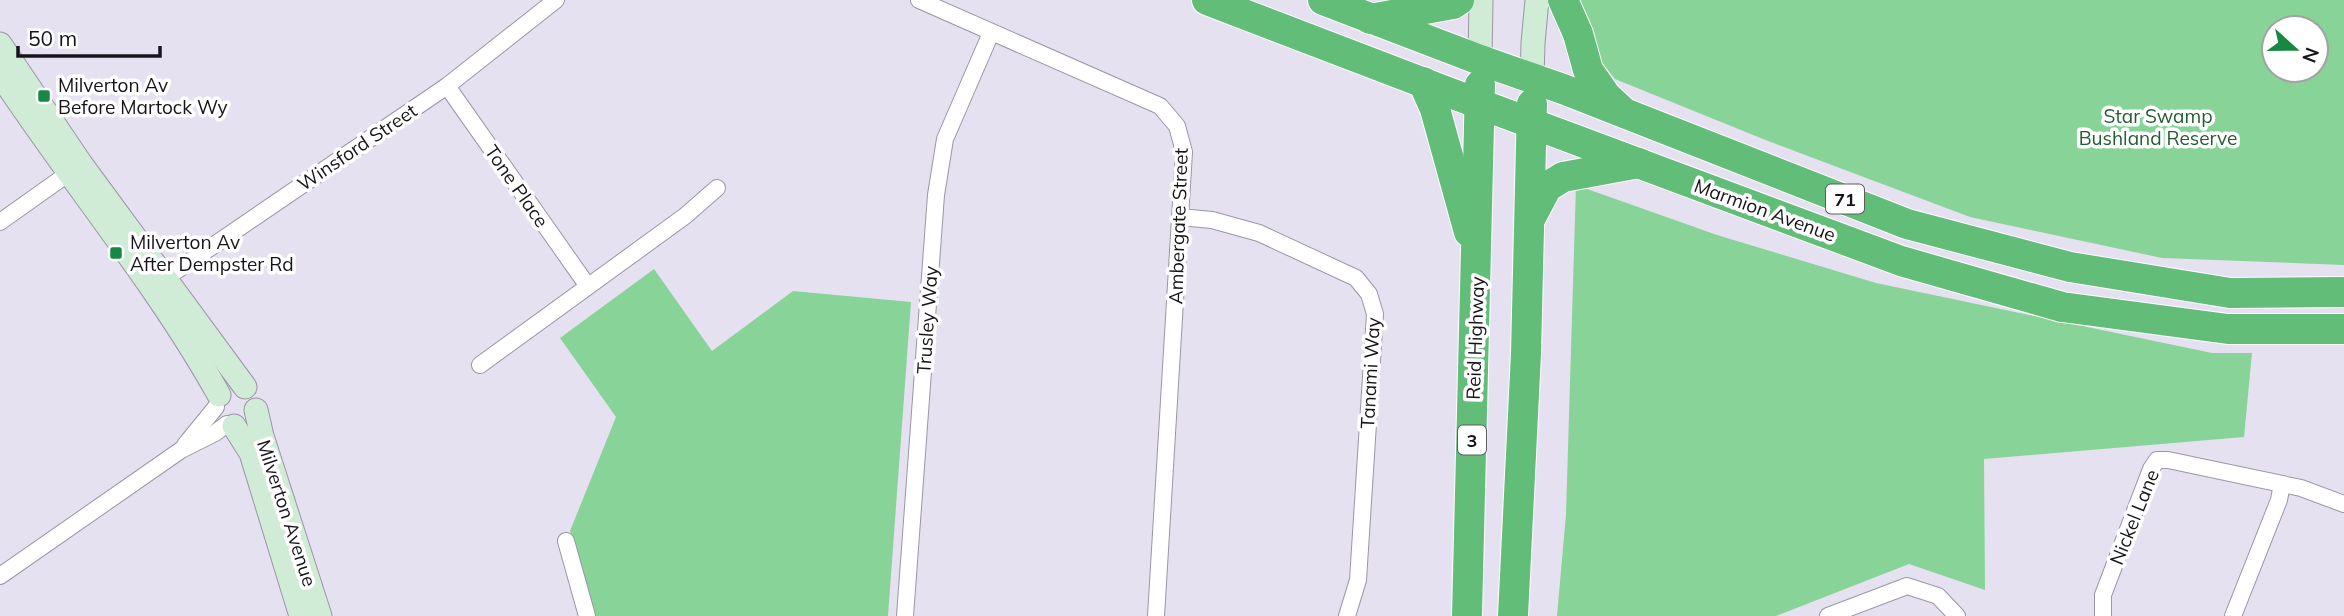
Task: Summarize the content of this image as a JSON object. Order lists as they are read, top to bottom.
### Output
{
  "streets": {
    "highway": [
      "71",
      "Marmion Avenue",
      "Reid Highway",
      "3"
    ],
    "street": [
      "Winsford Street",
      "Tone Place",
      "Ambergate Street",
      "Trusley Way",
      "Tanami Way",
      "Milverton Avenue",
      "Nickel Lane"
    ]
  },
  "crossings": [
    ["Winsford Street", "Tone Place"],
    ["Winsford Street", "Milverton Avenue"],
    ["Marmion Avenue", "Reid Highway"],
    ["Ambergate Street", "Trusley Way"],
    ["Ambergate Street", "Tanami Way"]
  ],
  "parks": ["Star Swamp Bushland Reserve"],
  "places": {
    "transit": ["Milverton Av Before Martock Wy", "Milverton Av After Dempster Rd"]
  },
  "scale_bar": "50 m",
  "north": "right"
}
